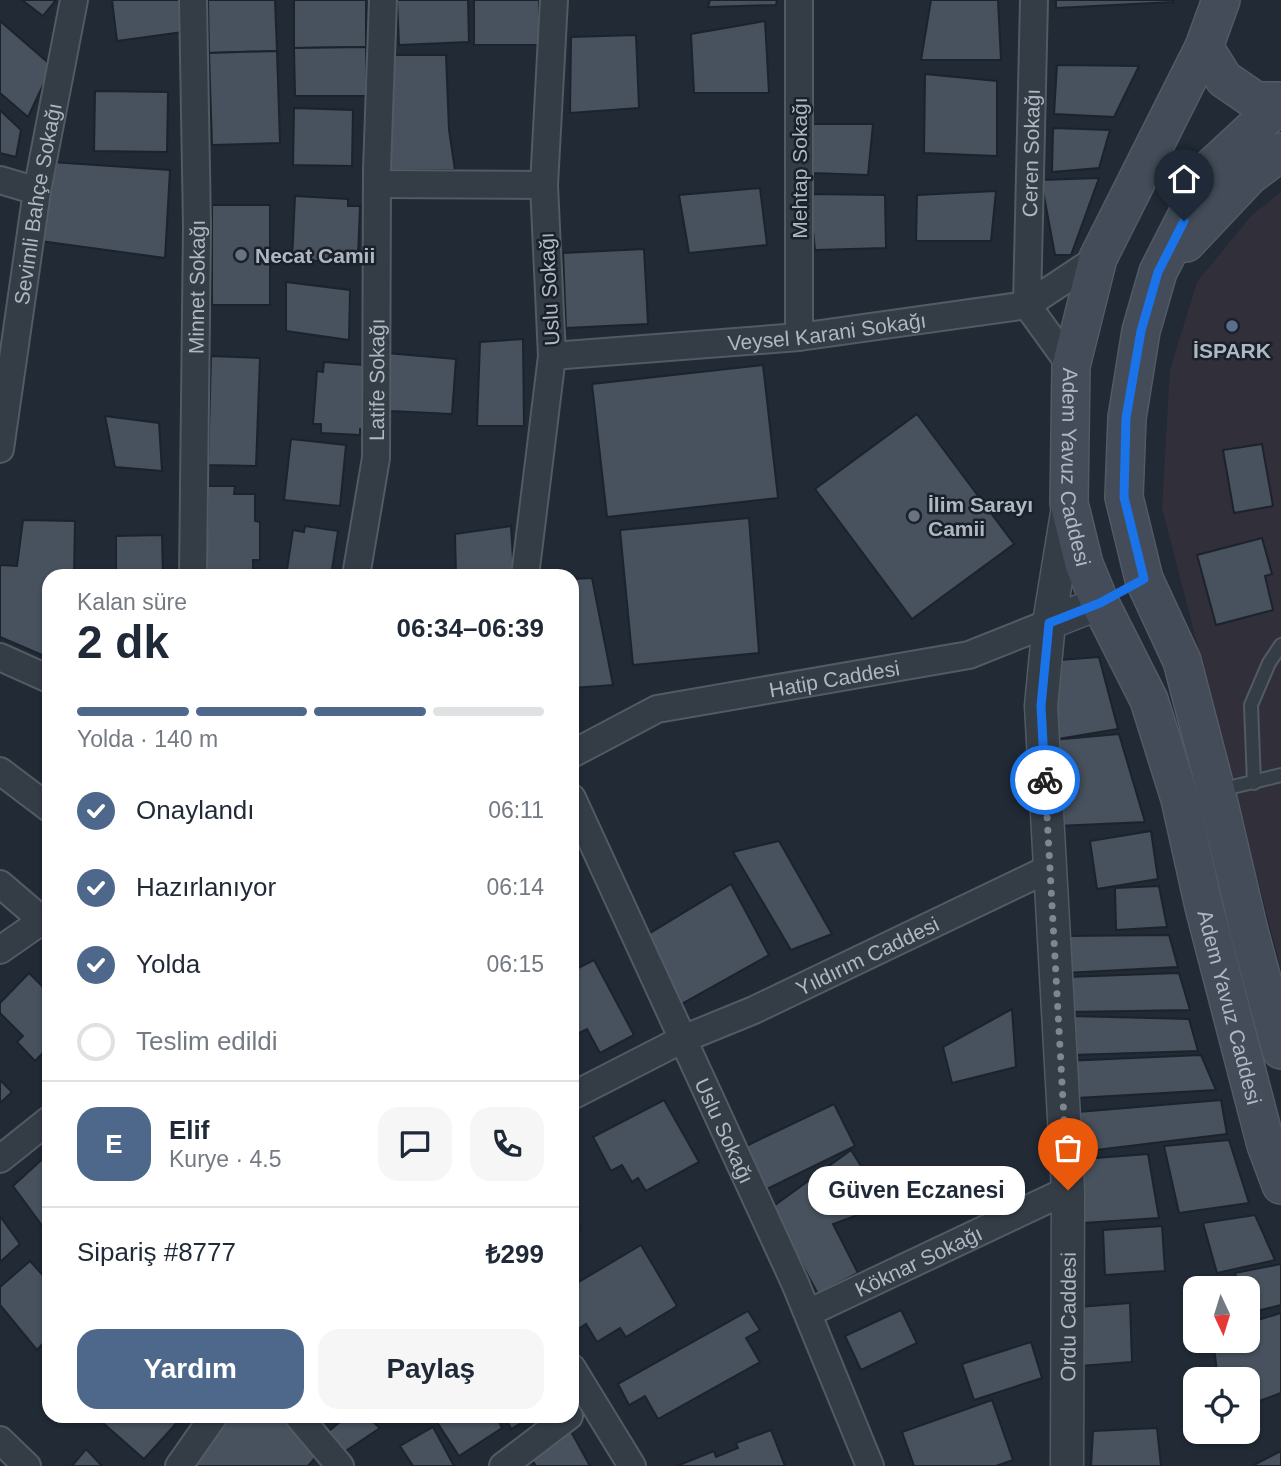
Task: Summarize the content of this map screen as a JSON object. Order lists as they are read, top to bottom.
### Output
{
  "streets": {
    "main road": ["Adem Yavuz Caddesi"],
    "street": [
      "Ceren Sokağı",
      "Mehtap Sokağı",
      "Sevimli Bahçe Sokağı",
      "Minnet Sokağı",
      "Uslu Sokağı",
      "Veysel Karani Sokağı",
      "Latife Sokağı",
      "Hatip Caddesi",
      "Yıldırım Caddesi",
      "Köknar Sokağı",
      "Ordu Caddesi"
    ]
  },
  "crossings": [
    ["Ceren Sokağı", "Veysel Karani Sokağı"],
    ["Mehtap Sokağı", "Veysel Karani Sokağı"],
    ["Uslu Sokağı", "Veysel Karani Sokağı"],
    ["Uslu Sokağı", "Yıldırım Caddesi"],
    ["Uslu Sokağı", "Köknar Sokağı"],
    ["Adem Yavuz Caddesi", "Hatip Caddesi"],
    ["Adem Yavuz Caddesi", "Ordu Caddesi"],
    ["Hatip Caddesi", "Ordu Caddesi"],
    ["Yıldırım Caddesi", "Ordu Caddesi"],
    ["Köknar Sokağı", "Ordu Caddesi"]
  ],
  "places": [
    "Necat Camii",
    "İSPARK",
    "İlim Sarayı Camii",
    "Güven Eczanesi"
  ],
  "north": "bottom",
  "page": {
    "heading": ["2 dk", "Kalan süre", "06:34–06:39"],
    "panel": [
      "Elif",
      "Kurye · 4.5",
      "Sipariş #8777",
      "₺299"
    ],
    "bar": "Yolda · 140 m",
    "list": [
      ["Onaylandı", "06:11"],
      ["Hazırlanıyor", "06:14"],
      ["Yolda", "06:15"],
      "Teslim edildi"
    ],
    "round": "E",
    "bubble": "Güven Eczanesi",
    "buttons": ["Yardım", "Paylaş"]
  }
}
